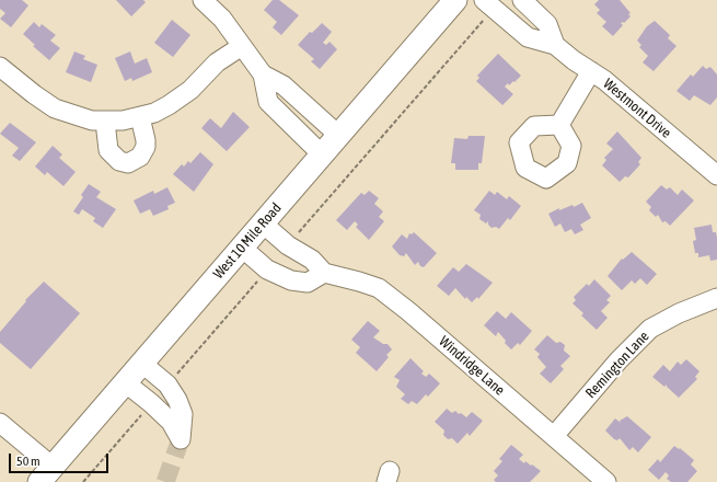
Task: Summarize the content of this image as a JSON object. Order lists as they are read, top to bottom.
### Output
{
  "streets": {
    "main road": ["West 10 Mile Road"],
    "street": ["Westmont Drive", "Remington Lane", "Windridge Lane"]
  },
  "crossings": [
    ["Remington Lane", "Windridge Lane"]
  ],
  "scale_bar": "50 m"
}
